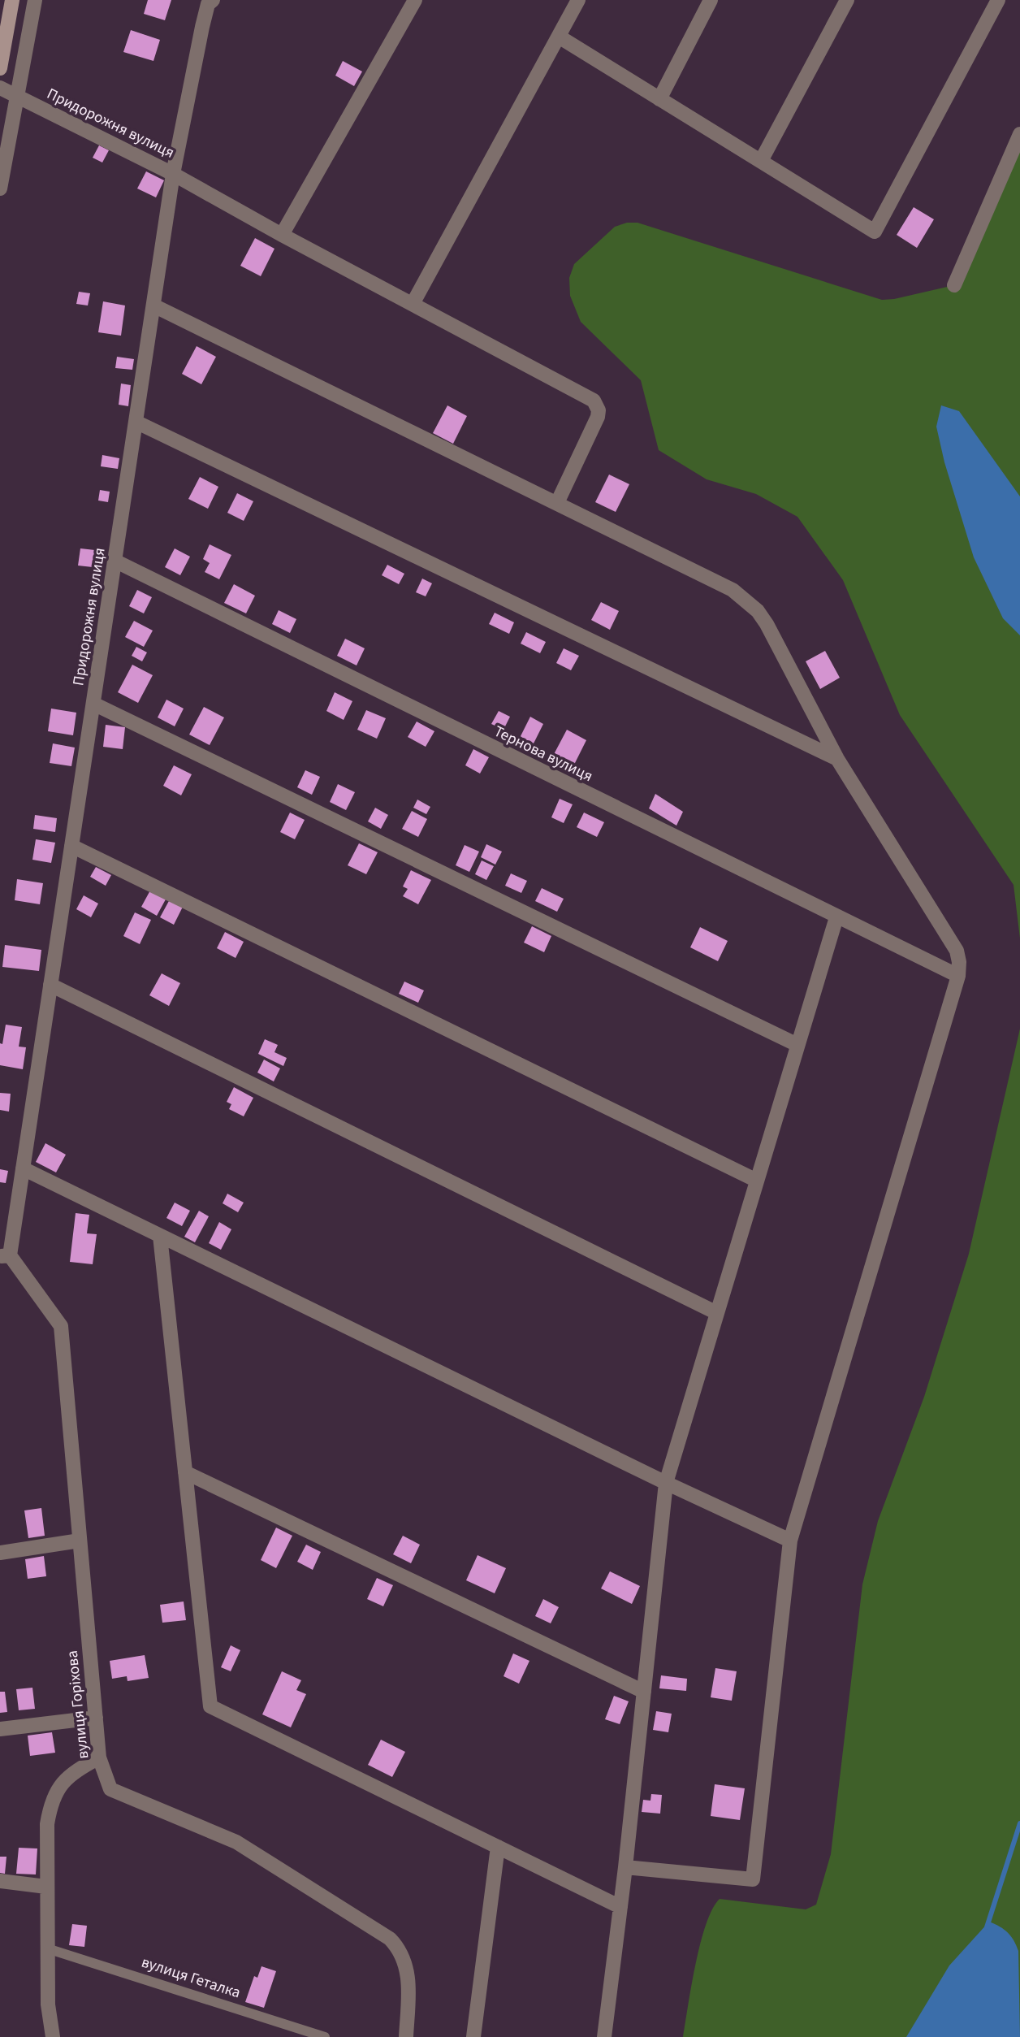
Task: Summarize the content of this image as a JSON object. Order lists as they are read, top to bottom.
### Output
{
  "streets": {
    "street": ["Придорожня вулиця", "Тернова вулиця", "вулиця Горіхова"],
    "lane": ["вулиця Геталка"]
  },
  "crossings": [
    ["Придорожня вулиця", "Тернова вулиця"],
    ["Придорожня вулиця", "вулиця Горіхова"]
  ]
}
